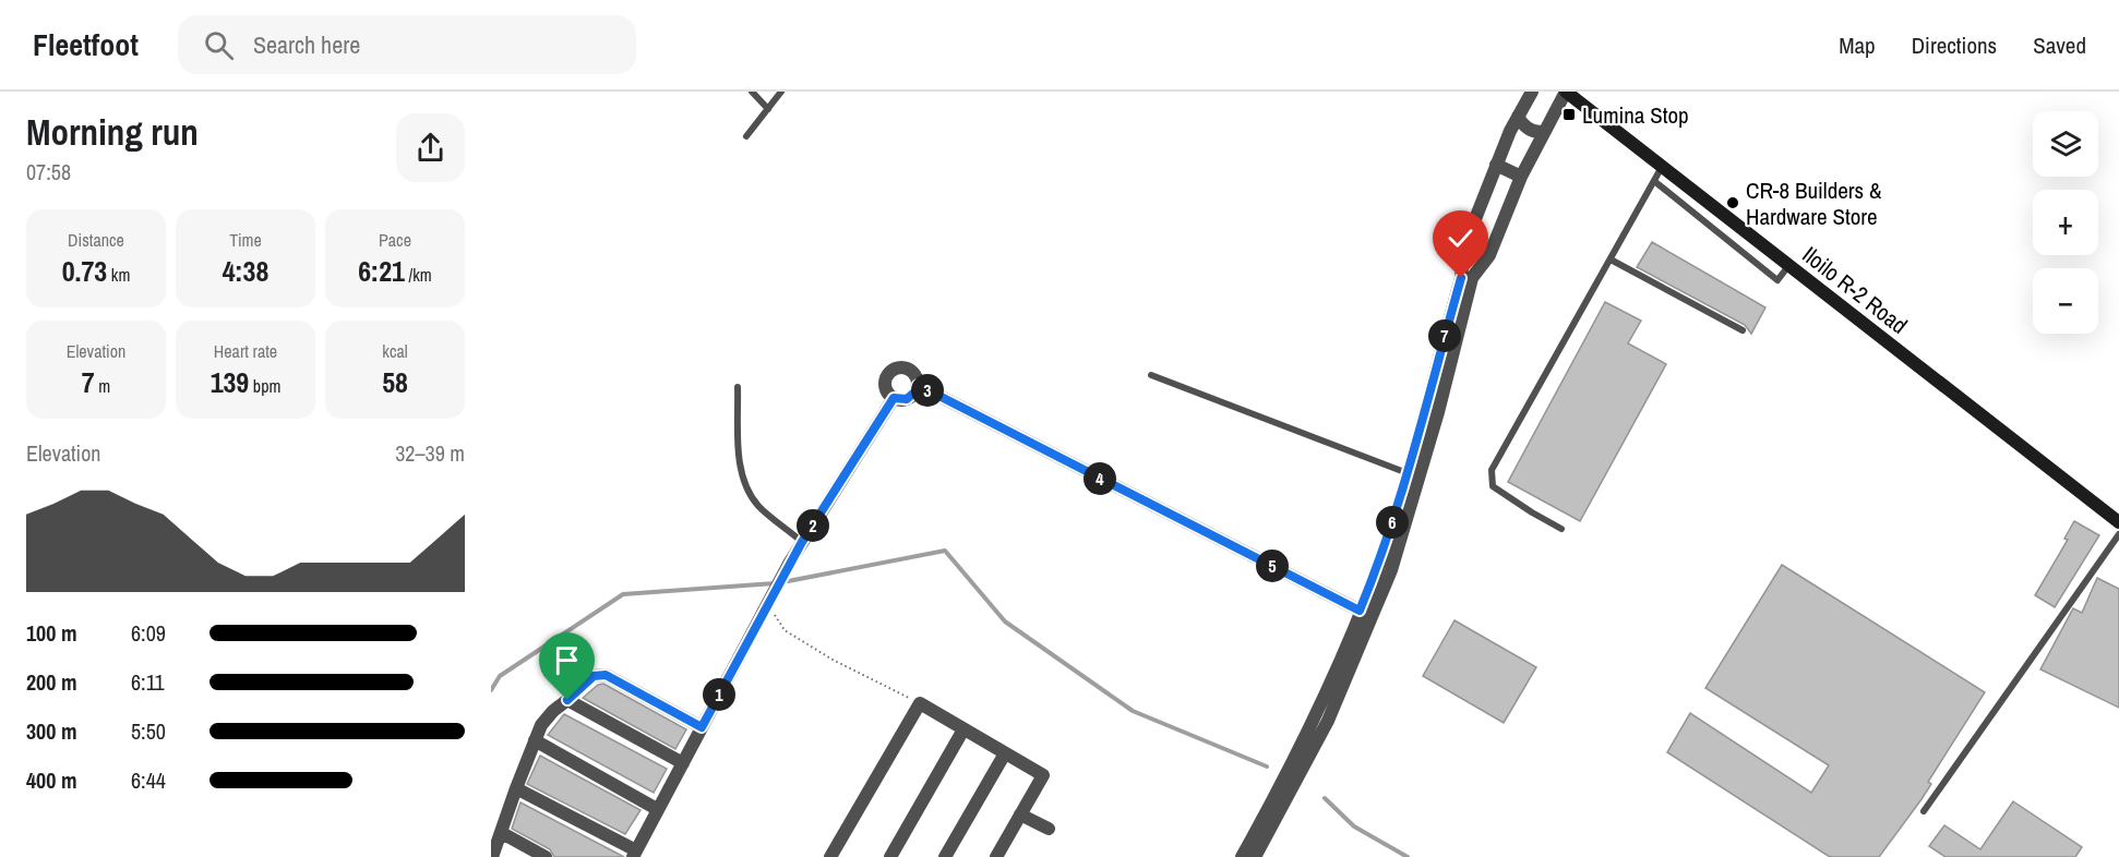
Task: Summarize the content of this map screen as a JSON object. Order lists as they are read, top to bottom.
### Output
{
  "streets": {
    "main road": ["Iloilo R-2 Road"]
  },
  "places": {
    "transit": ["Lumina Stop"],
    "other": ["CR-8 Builders & Hardware Store"]
  },
  "page": {
    "header": "Fleetfoot",
    "search": "Search here",
    "nav": ["Map", "Directions", "Saved"],
    "heading": ["Morning run", "07:58"],
    "map_buttons": ["+", "−"],
    "stats": [
      ["Distance", "0.73 km"],
      ["Time", "4:38"],
      ["Pace", "6:21 /km"],
      ["Elevation", "7 m"],
      ["Heart rate", "139 bpm"],
      ["kcal", "58"]
    ],
    "pins": [
      "7",
      "3",
      "4",
      "6",
      "2",
      "5",
      "1"
    ],
    "chart": ["Elevation", "32–39 m"],
    "list": [
      {
        "name": "100 m",
        "note": "6:09"
      },
      {
        "name": "200 m",
        "note": "6:11"
      },
      {
        "name": "300 m",
        "note": "5:50"
      },
      {
        "name": "400 m",
        "note": "6:44"
      }
    ]
  }
}
